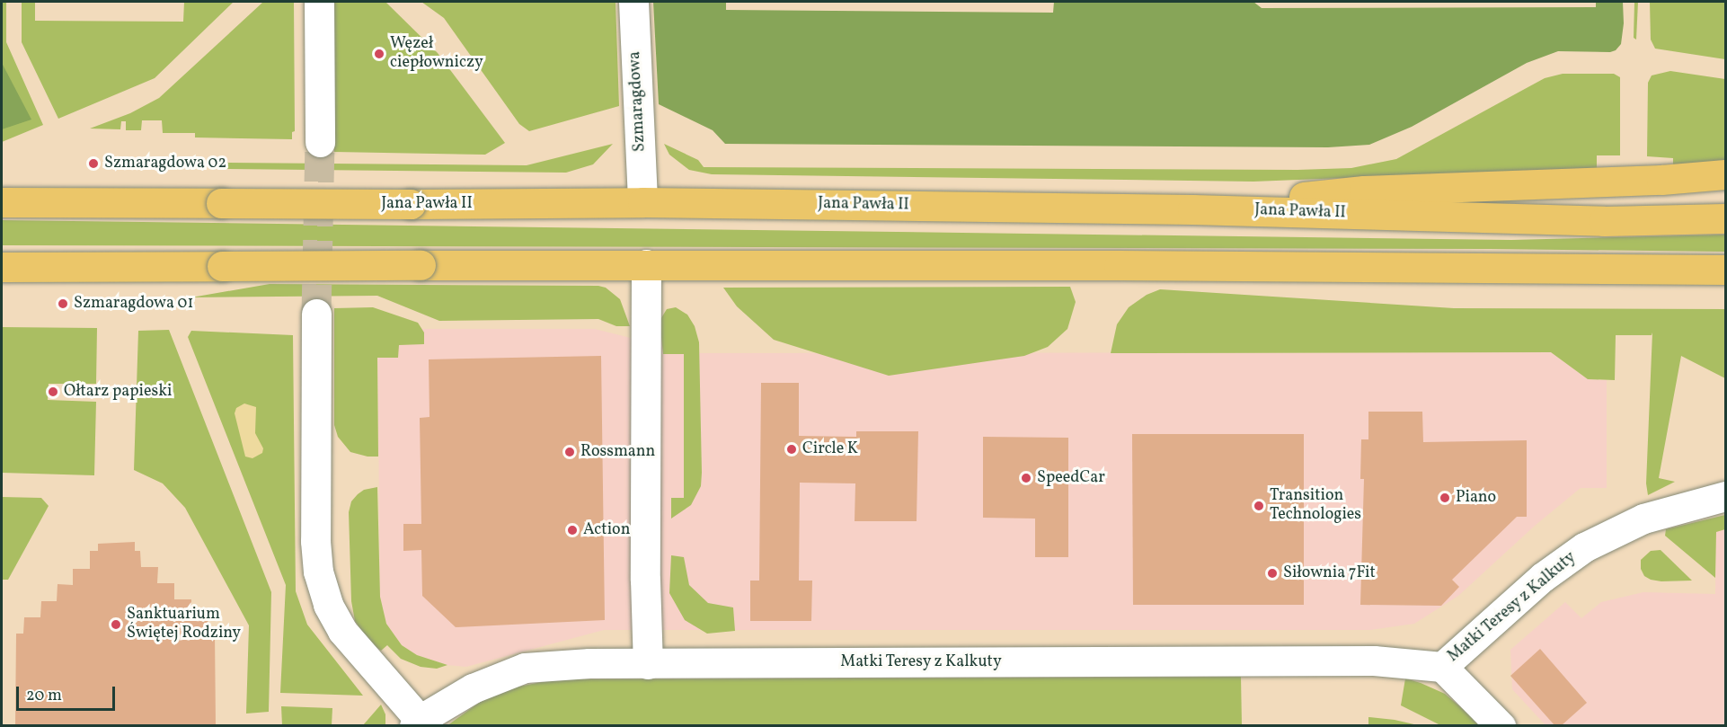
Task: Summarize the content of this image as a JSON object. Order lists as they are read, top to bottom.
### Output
{
  "streets": {
    "main road": ["Jana Pawła II"],
    "street": ["Szmaragdowa", "Matki Teresy z Kalkuty"]
  },
  "crossings": [
    ["Szmaragdowa", "Jana Pawła II"]
  ],
  "places": [
    "Węzeł ciepłowniczy",
    "Szmaragdowa 02",
    "Szmaragdowa 01",
    "Ołtarz papieski",
    "Circle K",
    "Rossmann",
    "SpeedCar",
    "Piano",
    "Transition Technologies",
    "Action",
    "Siłownia 7Fit",
    "Sanktuarium Świętej Rodziny"
  ],
  "scale_bar": "20 m"
}
